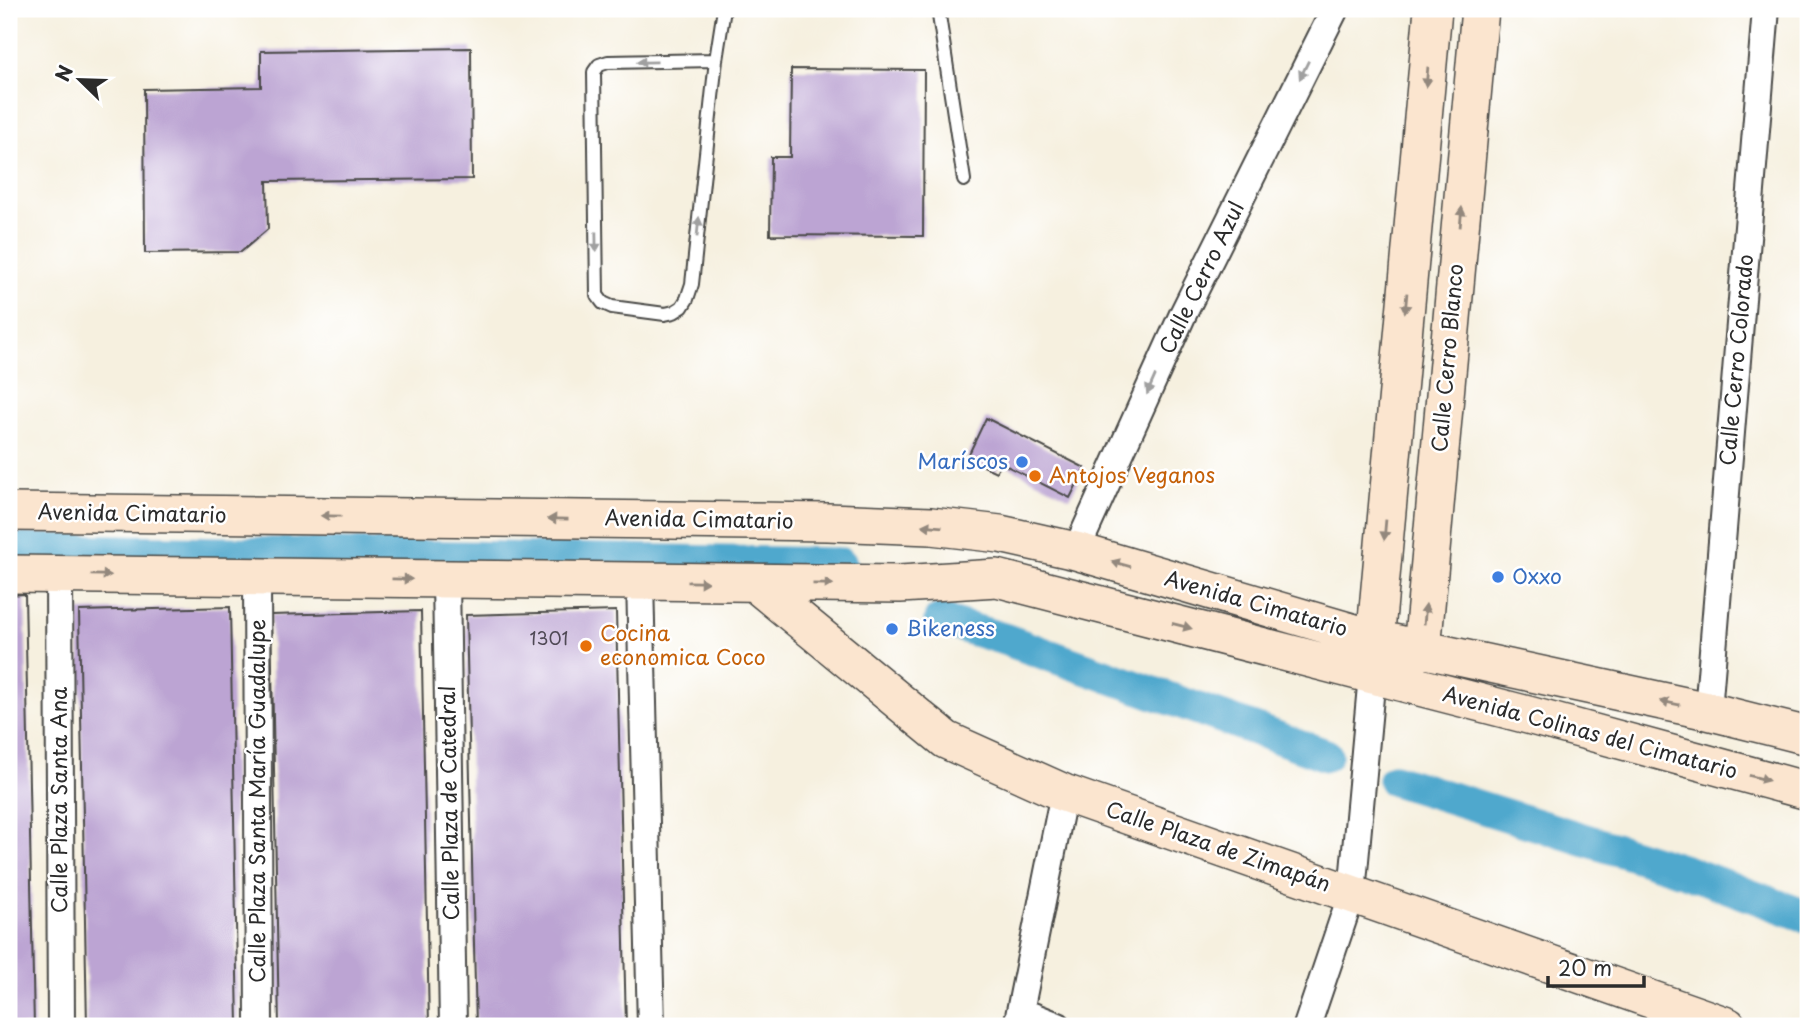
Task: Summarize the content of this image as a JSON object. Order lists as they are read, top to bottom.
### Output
{
  "streets": {
    "street": [
      "Calle Cerro Azul",
      "Calle Cerro Blanco",
      "Calle Cerro Colorado",
      "Avenida Cimatario",
      "Avenida Colinas del Cimatario",
      "Calle Plaza Santa Ana",
      "Calle Plaza Santa María Guadalupe",
      "Calle Plaza de Catedral",
      "Calle Plaza de Zimapán"
    ]
  },
  "crossings": [
    ["Calle Cerro Azul", "Avenida Cimatario"],
    ["Calle Cerro Blanco", "Avenida Colinas del Cimatario"],
    ["Calle Cerro Colorado", "Avenida Colinas del Cimatario"],
    ["Avenida Cimatario", "Avenida Colinas del Cimatario"],
    ["Avenida Cimatario", "Calle Plaza Santa Ana"],
    ["Avenida Cimatario", "Calle Plaza Santa María Guadalupe"],
    ["Avenida Cimatario", "Calle Plaza de Catedral"],
    ["Avenida Cimatario", "Calle Plaza de Zimapán"]
  ],
  "places": [
    "Maríscos",
    "Antojos Veganos",
    "Oxxo",
    "Bikeness",
    "Cocina economica Coco"
  ],
  "house_numbers": ["1301"],
  "scale_bar": "20 m",
  "north": "top left"
}
